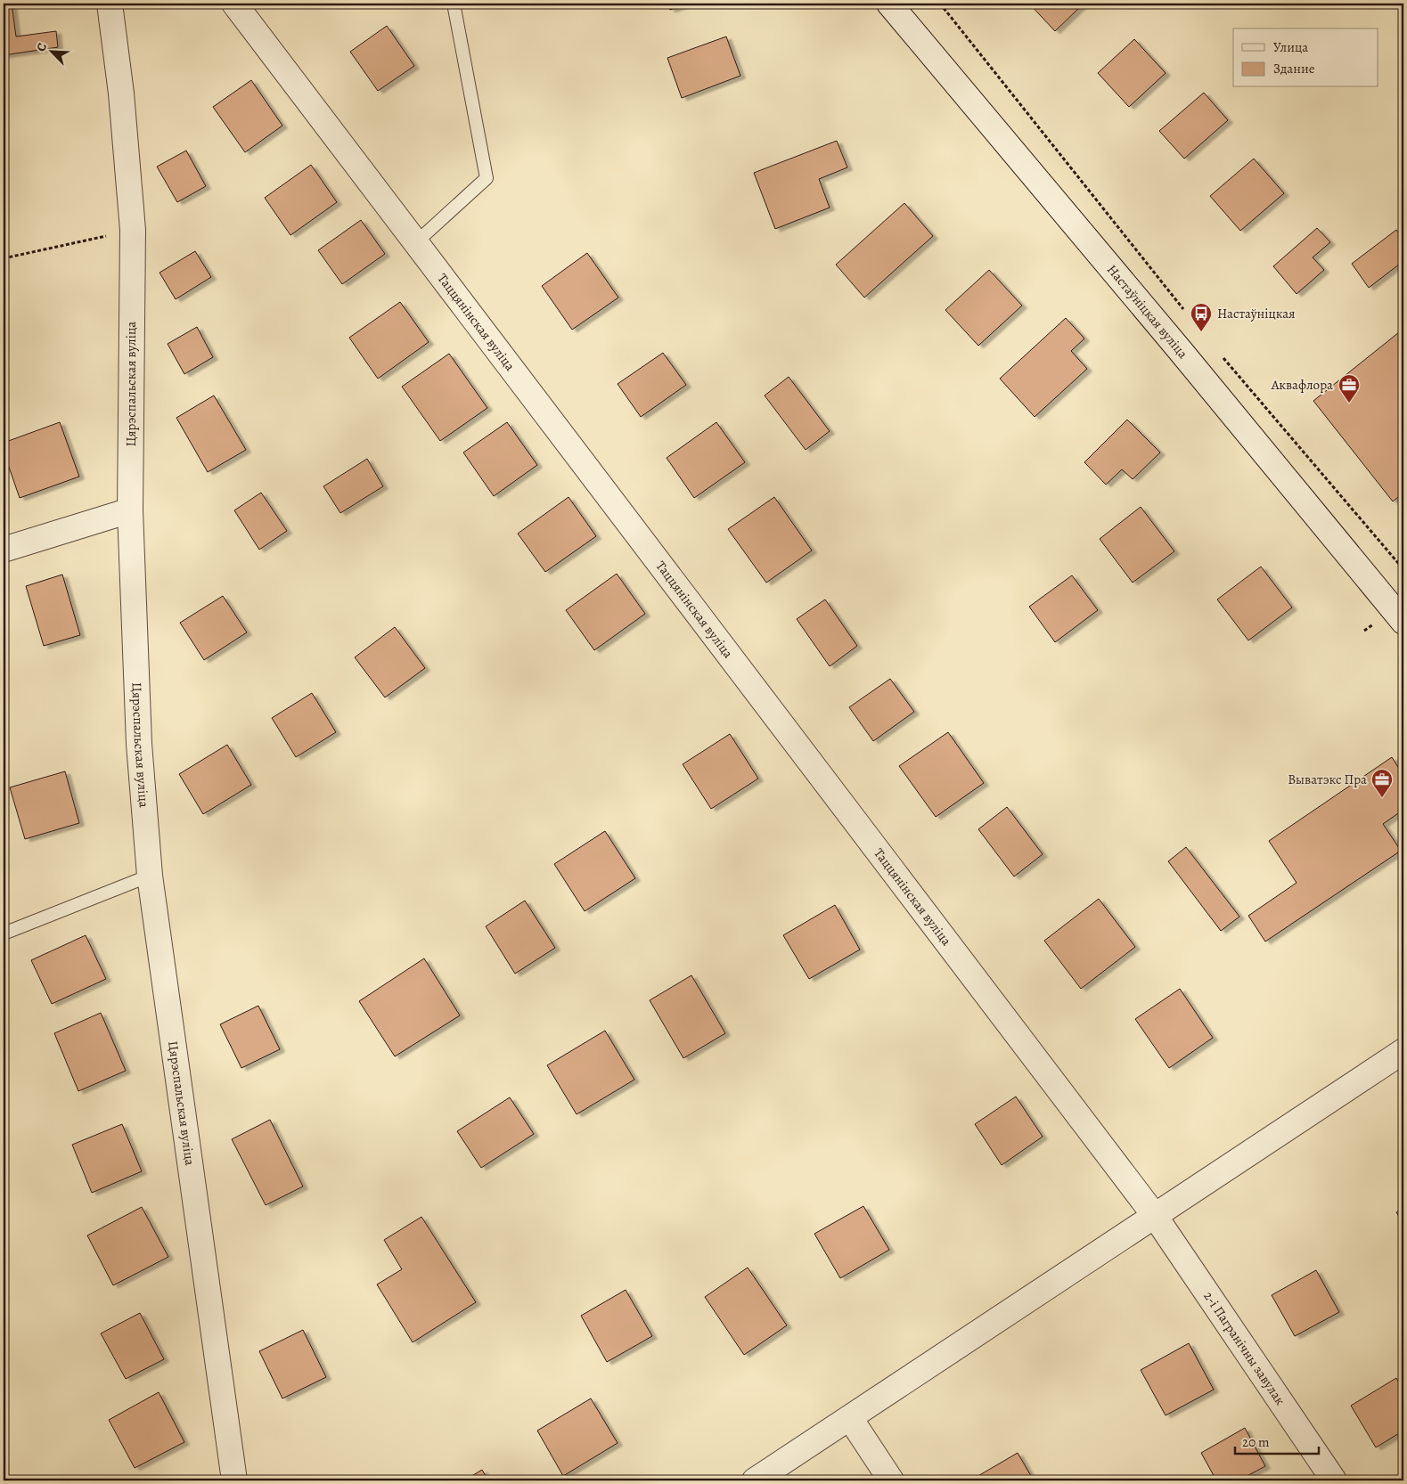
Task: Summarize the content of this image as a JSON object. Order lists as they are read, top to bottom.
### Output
{
  "streets": {
    "street": [
      "Настаўніцкая вуліца",
      "Таццянінская вуліца",
      "Цярэспальская вуліца",
      "2-і Пагранічны завулак"
    ]
  },
  "crossings": [
    ["Таццянінская вуліца", "2-і Пагранічны завулак"]
  ],
  "places": {
    "bus stop": ["Настаўніцкая"],
    "office": ["Аквафлора", "Выватэкс Пра"]
  },
  "legend": ["Улица", "Здание"],
  "scale_bar": "20 m",
  "north": "top left"
}
